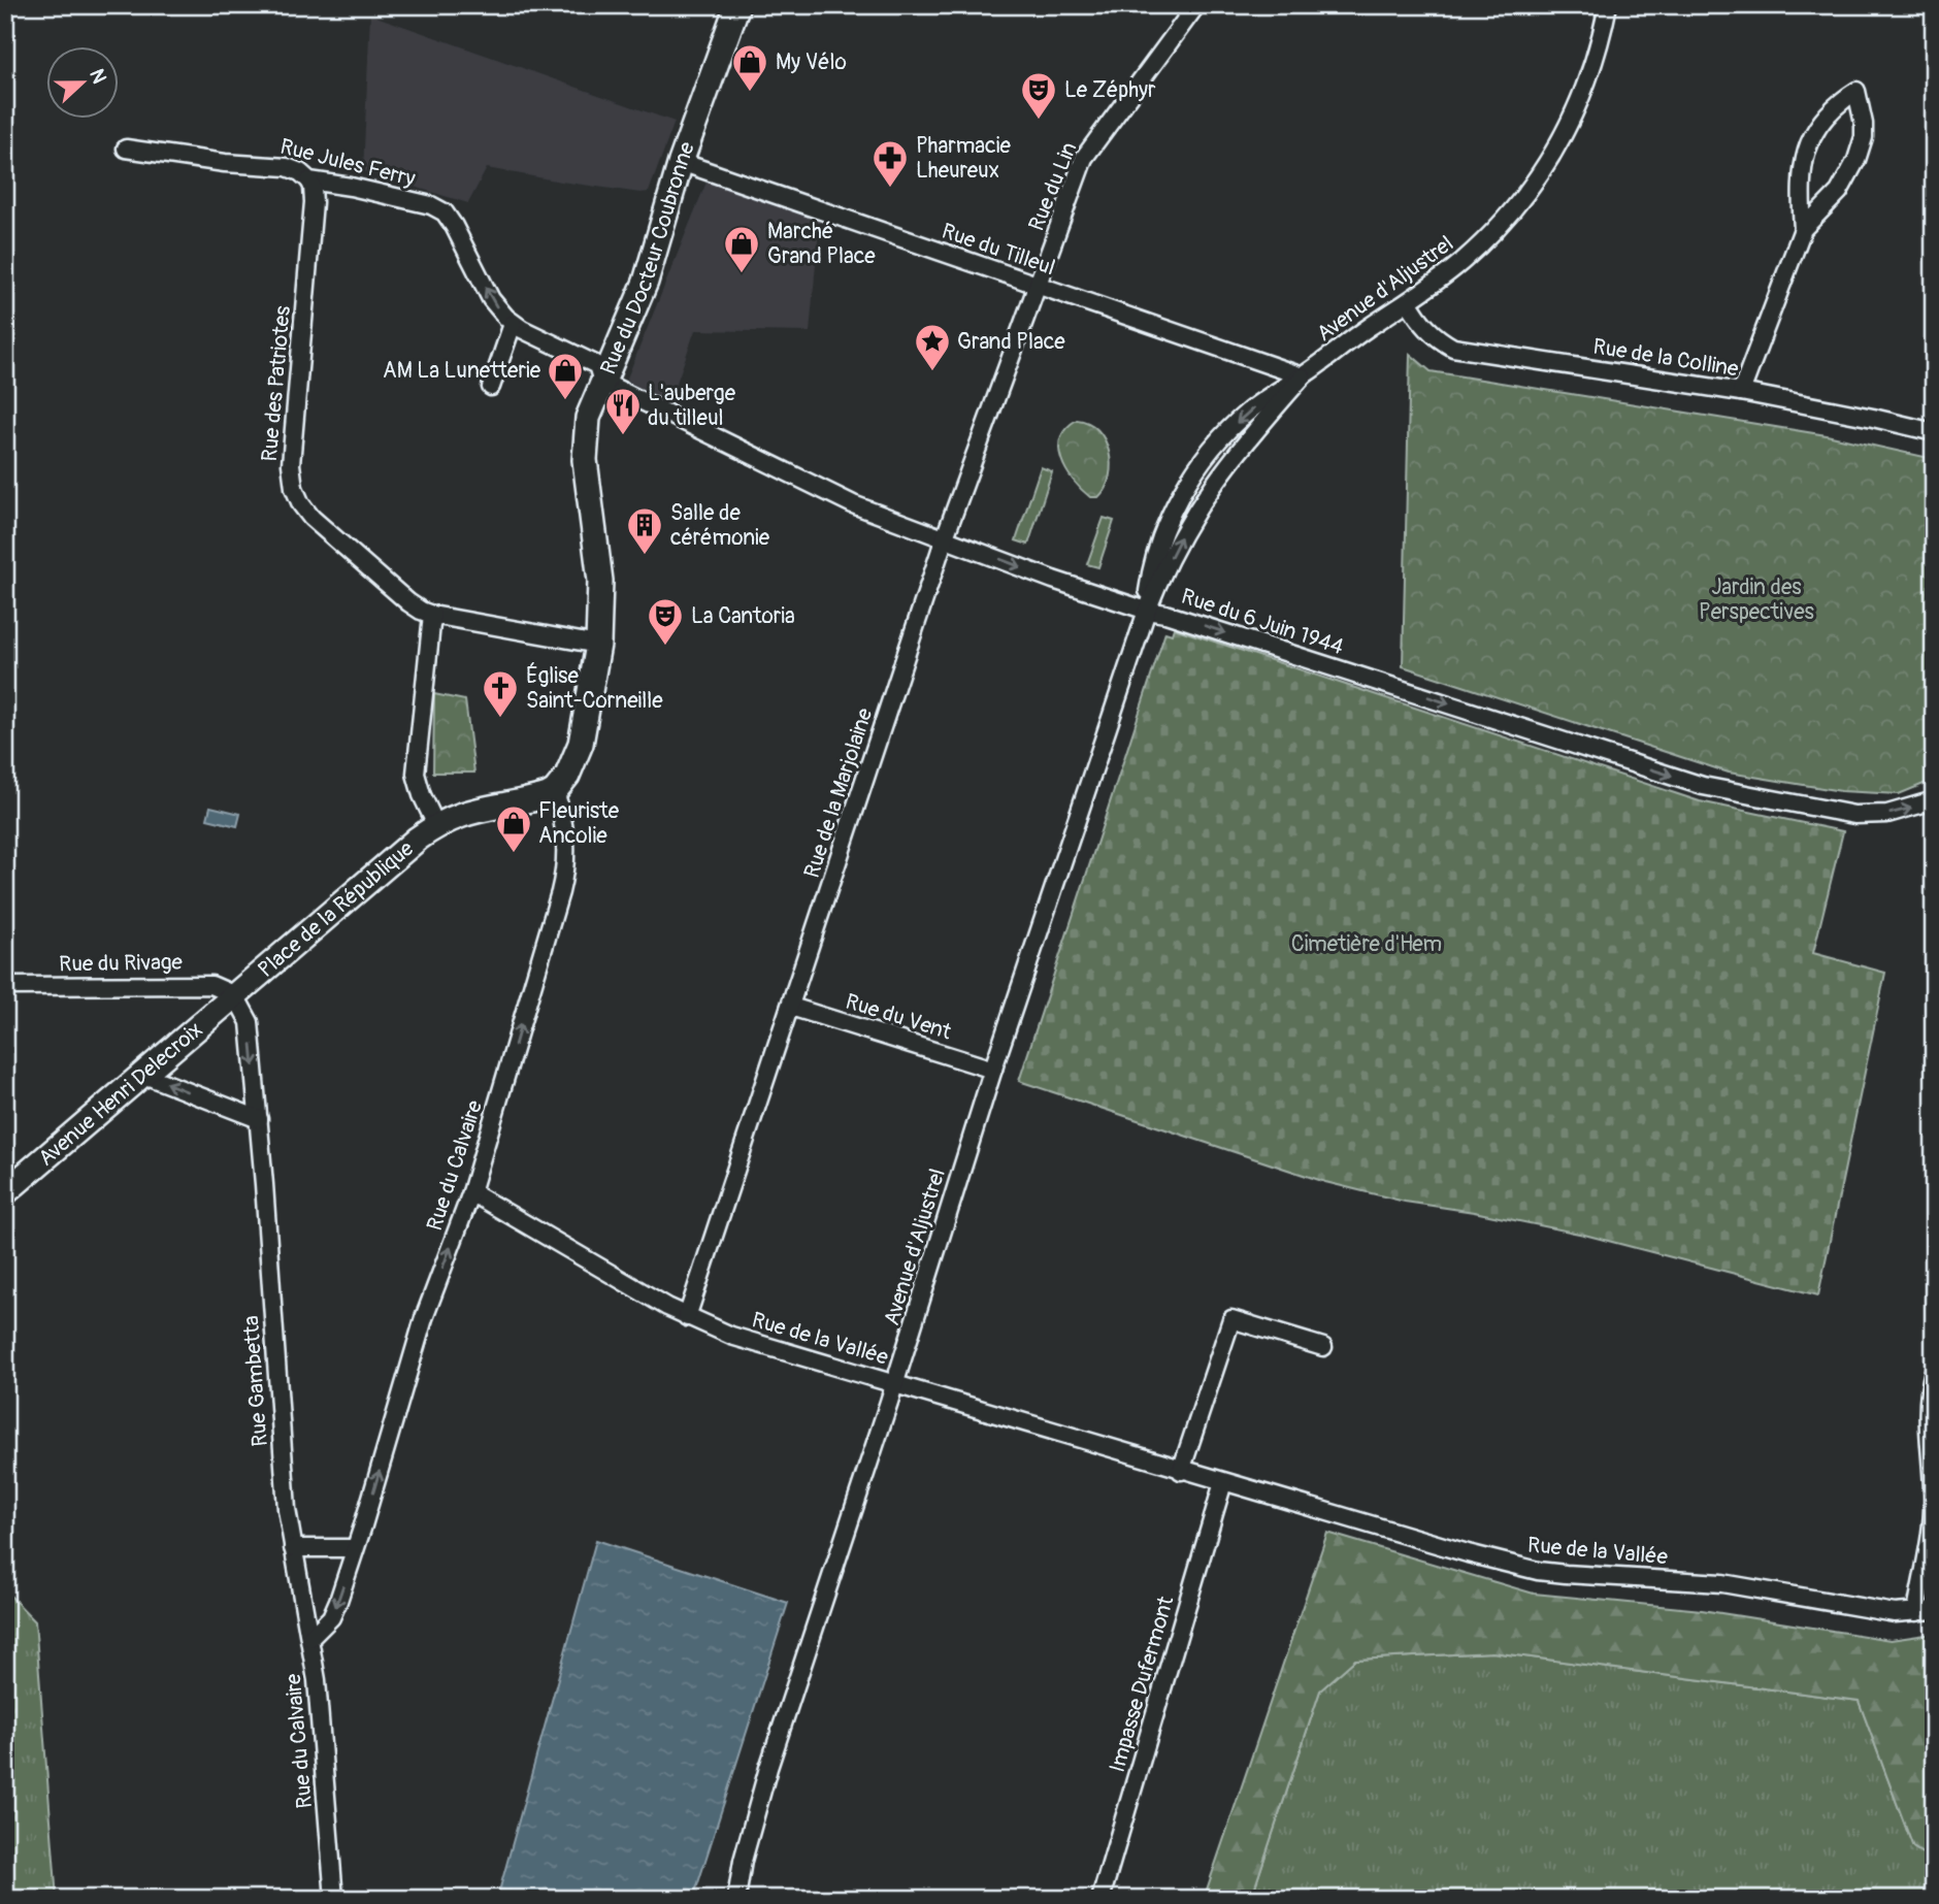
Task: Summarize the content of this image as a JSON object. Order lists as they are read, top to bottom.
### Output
{
  "streets": {
    "main road": ["Rue du Docteur Coubronne", "Place de la République", "Avenue Henri Delecroix"],
    "street": [
      "Rue Jules Ferry",
      "Rue du Lin",
      "Rue du Tilleul",
      "Avenue d'Aljustrel",
      "Rue de la Colline",
      "Rue des Patriotes",
      "Rue du 6 Juin 1944",
      "Rue de la Marjolaine",
      "Rue du Rivage",
      "Rue du Vent",
      "Rue du Calvaire",
      "Rue de la Vallée",
      "Rue Gambetta",
      "Impasse Dufermont"
    ]
  },
  "crossings": [
    ["Rue Jules Ferry", "Rue du Docteur Coubronne"],
    ["Rue Jules Ferry", "Rue des Patriotes"],
    ["Rue Jules Ferry", "Rue du 6 Juin 1944"],
    ["Rue du Lin", "Rue du Tilleul"],
    ["Rue du Lin", "Rue de la Marjolaine"],
    ["Rue du Tilleul", "Rue du Docteur Coubronne"],
    ["Rue du Tilleul", "Avenue d'Aljustrel"],
    ["Rue du Tilleul", "Rue de la Marjolaine"],
    ["Rue du Docteur Coubronne", "Rue du 6 Juin 1944"],
    ["Avenue d'Aljustrel", "Rue de la Colline"],
    ["Avenue d'Aljustrel", "Rue du 6 Juin 1944"],
    ["Avenue d'Aljustrel", "Rue du Vent"],
    ["Avenue d'Aljustrel", "Rue de la Vallée"],
    ["Rue du 6 Juin 1944", "Rue de la Marjolaine"],
    ["Rue de la Marjolaine", "Rue du Vent"],
    ["Rue de la Marjolaine", "Rue de la Vallée"],
    ["Place de la République", "Rue du Rivage"],
    ["Place de la République", "Avenue Henri Delecroix"],
    ["Place de la République", "Rue du Calvaire"],
    ["Place de la République", "Rue Gambetta"],
    ["Rue du Rivage", "Avenue Henri Delecroix"],
    ["Rue du Rivage", "Rue Gambetta"],
    ["Avenue Henri Delecroix", "Rue Gambetta"],
    ["Rue du Calvaire", "Rue de la Vallée"],
    ["Rue du Calvaire", "Rue Gambetta"],
    ["Rue de la Vallée", "Impasse Dufermont"]
  ],
  "one_way": ["Rue Jules Ferry", "Rue du 6 Juin 1944"],
  "parks": ["Jardin des Perspectives", "Cimetière d'Hem"],
  "places": {
    "shop": [
      "My Vélo",
      "Marché Grand Place",
      "AM La Lunetterie",
      "Fleuriste Ancolie"
    ],
    "theatre": ["Le Zéphyr", "La Cantoria"],
    "pharmacy": ["Pharmacie Lheureux"],
    "place": ["Grand Place"],
    "restaurant": ["L'auberge du tilleul"],
    "building": ["Salle de cérémonie"],
    "church": ["Église Saint-Corneille"]
  },
  "north": "right"
}
